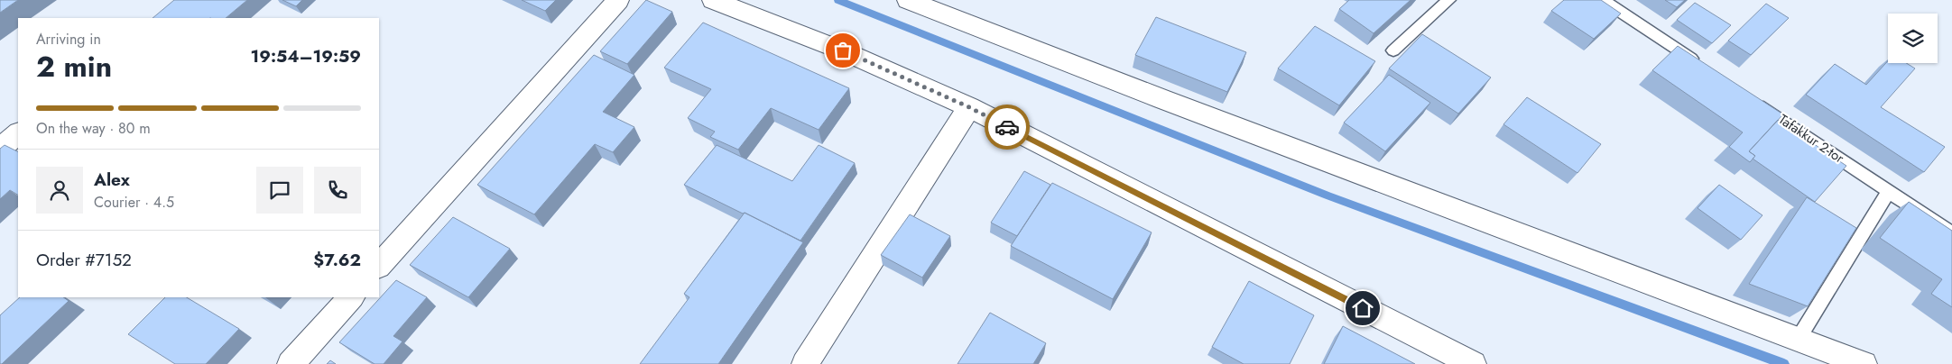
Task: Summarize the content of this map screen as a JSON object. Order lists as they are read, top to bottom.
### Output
{
  "streets": {
    "lane": ["Tafakkur 2-tor"]
  },
  "page": {
    "heading": ["2 min", "Arriving in", "19:54–19:59"],
    "panel": [
      "Alex",
      "Courier · 4.5",
      "Order #7152",
      "$7.62"
    ],
    "bar": "On the way · 80 m"
  }
}
